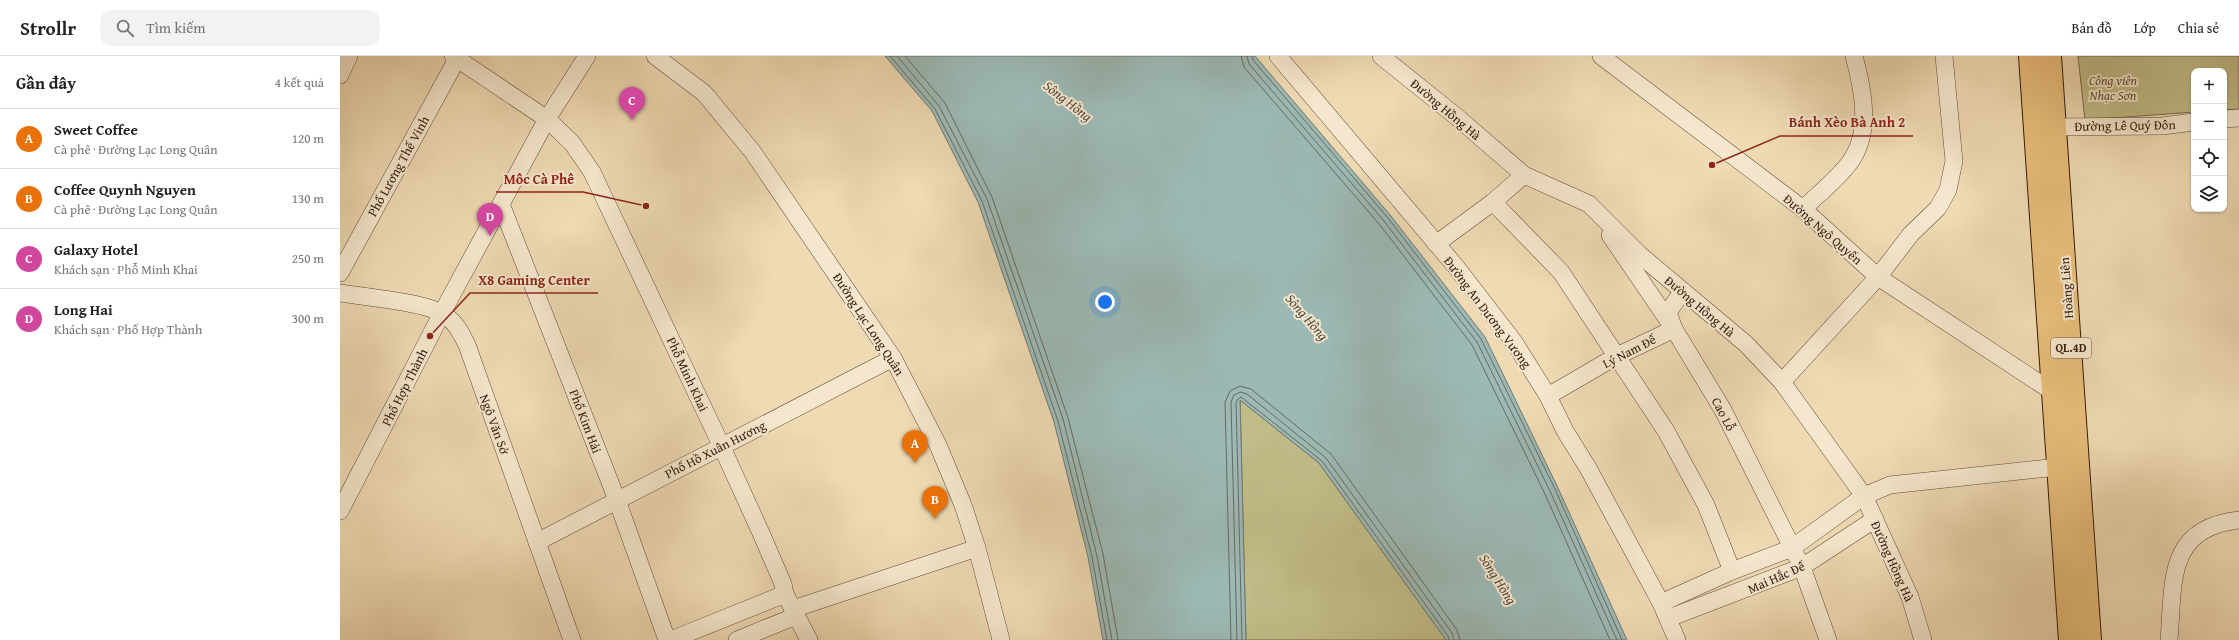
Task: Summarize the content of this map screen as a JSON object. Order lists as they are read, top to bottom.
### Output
{
  "streets": {
    "main road": ["Hoàng Liên", "QL.4D"],
    "street": [
      "Đường Hồng Hà",
      "Đường Lê Quý Đôn",
      "Phố Lương Thế Vinh",
      "Đường Ngô Quyến",
      "Đường An Dương Vương",
      "Đường Lạc Long Quân",
      "Lý Nam Đế",
      "Phỗ Minh Khai",
      "Phố Hợp Thành",
      "Cao Lỗ",
      "Phố Kim Hải",
      "Ngô Văn Sở",
      "Phố Hồ Xuân Hương",
      "Mai Hắc Đế"
    ]
  },
  "crossings": [
    ["Đường Hồng Hà", "Cao Lỗ"],
    ["Đường Hồng Hà", "Mai Hắc Đế"],
    ["Đường Lê Quý Đôn", "Hoàng Liên"],
    ["Phố Lương Thế Vinh", "Phỗ Minh Khai"],
    ["Đường Ngô Quyến", "Hoàng Liên"],
    ["Hoàng Liên", "Mai Hắc Đế"],
    ["Đường An Dương Vương", "Lý Nam Đế"],
    ["Đường An Dương Vương", "Mai Hắc Đế"],
    ["Đường Lạc Long Quân", "Phố Hồ Xuân Hương"],
    ["Lý Nam Đế", "Cao Lỗ"],
    ["Phỗ Minh Khai", "Phố Hợp Thành"],
    ["Phỗ Minh Khai", "Phố Hồ Xuân Hương"],
    ["Phố Hợp Thành", "Phố Kim Hải"],
    ["Phố Hợp Thành", "Ngô Văn Sở"],
    ["Cao Lỗ", "Mai Hắc Đế"],
    ["Phố Kim Hải", "Phố Hồ Xuân Hương"],
    ["Ngô Văn Sở", "Phố Hồ Xuân Hương"]
  ],
  "water": ["Sông Hồng"],
  "parks": ["Công viên Nhạc Sơn"],
  "places": ["Bánh Xèo Bà Anh 2", "Môc Cà Phê", "X8 Gaming Center"],
  "page": {
    "header": "Strollr",
    "search": "Tìm kiếm",
    "nav": ["Bản đồ", "Lớp", "Chia sẻ"],
    "heading": ["Gần đây", "4 kết quả"],
    "map_buttons": ["+", "−"],
    "pins": [
      "C",
      "D",
      "A",
      "B"
    ],
    "list": [
      {
        "mark": "A",
        "name": "Sweet Coffee",
        "note": "Cà phê · Đường Lạc Long Quân",
        "value": "120 m"
      },
      {
        "mark": "B",
        "name": "Coffee Quynh Nguyen",
        "note": "Cà phê · Đường Lạc Long Quân",
        "value": "130 m"
      },
      {
        "mark": "C",
        "name": "Galaxy Hotel",
        "note": "Khách sạn · Phỗ Minh Khai",
        "value": "250 m"
      },
      {
        "mark": "D",
        "name": "Long Hai",
        "note": "Khách sạn · Phố Hợp Thành",
        "value": "300 m"
      }
    ]
  }
}
